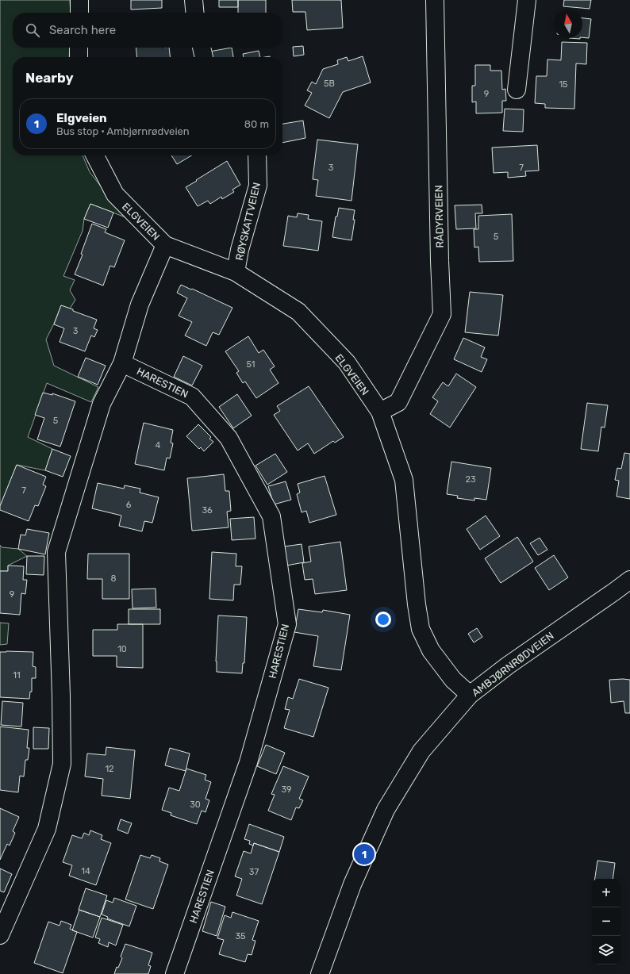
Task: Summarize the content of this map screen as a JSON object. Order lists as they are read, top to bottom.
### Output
{
  "streets": {
    "street": [
      "RÅDYRVEIEN",
      "ELGVEIEN",
      "RØYSKATTVEIEN",
      "HARESTIEN",
      "AMBJØRNRØDVEIEN"
    ]
  },
  "crossings": [
    ["RÅDYRVEIEN", "ELGVEIEN"],
    ["ELGVEIEN", "RØYSKATTVEIEN"],
    ["ELGVEIEN", "AMBJØRNRØDVEIEN"]
  ],
  "house_numbers": [
    "5B",
    "15",
    "9",
    "3",
    "7",
    "5",
    "3",
    "51",
    "5",
    "4",
    "23",
    "7",
    "6",
    "36",
    "8",
    "9",
    "10",
    "11",
    "12",
    "39",
    "30",
    "14",
    "37",
    "35"
  ],
  "north": "top",
  "page": {
    "search": "Search here",
    "heading": "Nearby",
    "list": [
      {
        "mark": "1",
        "name": "Elgveien",
        "note": "Bus stop · Ambjørnrødveien",
        "value": "80 m"
      }
    ],
    "pins": "1",
    "map_buttons": ["+", "−"]
  }
}
